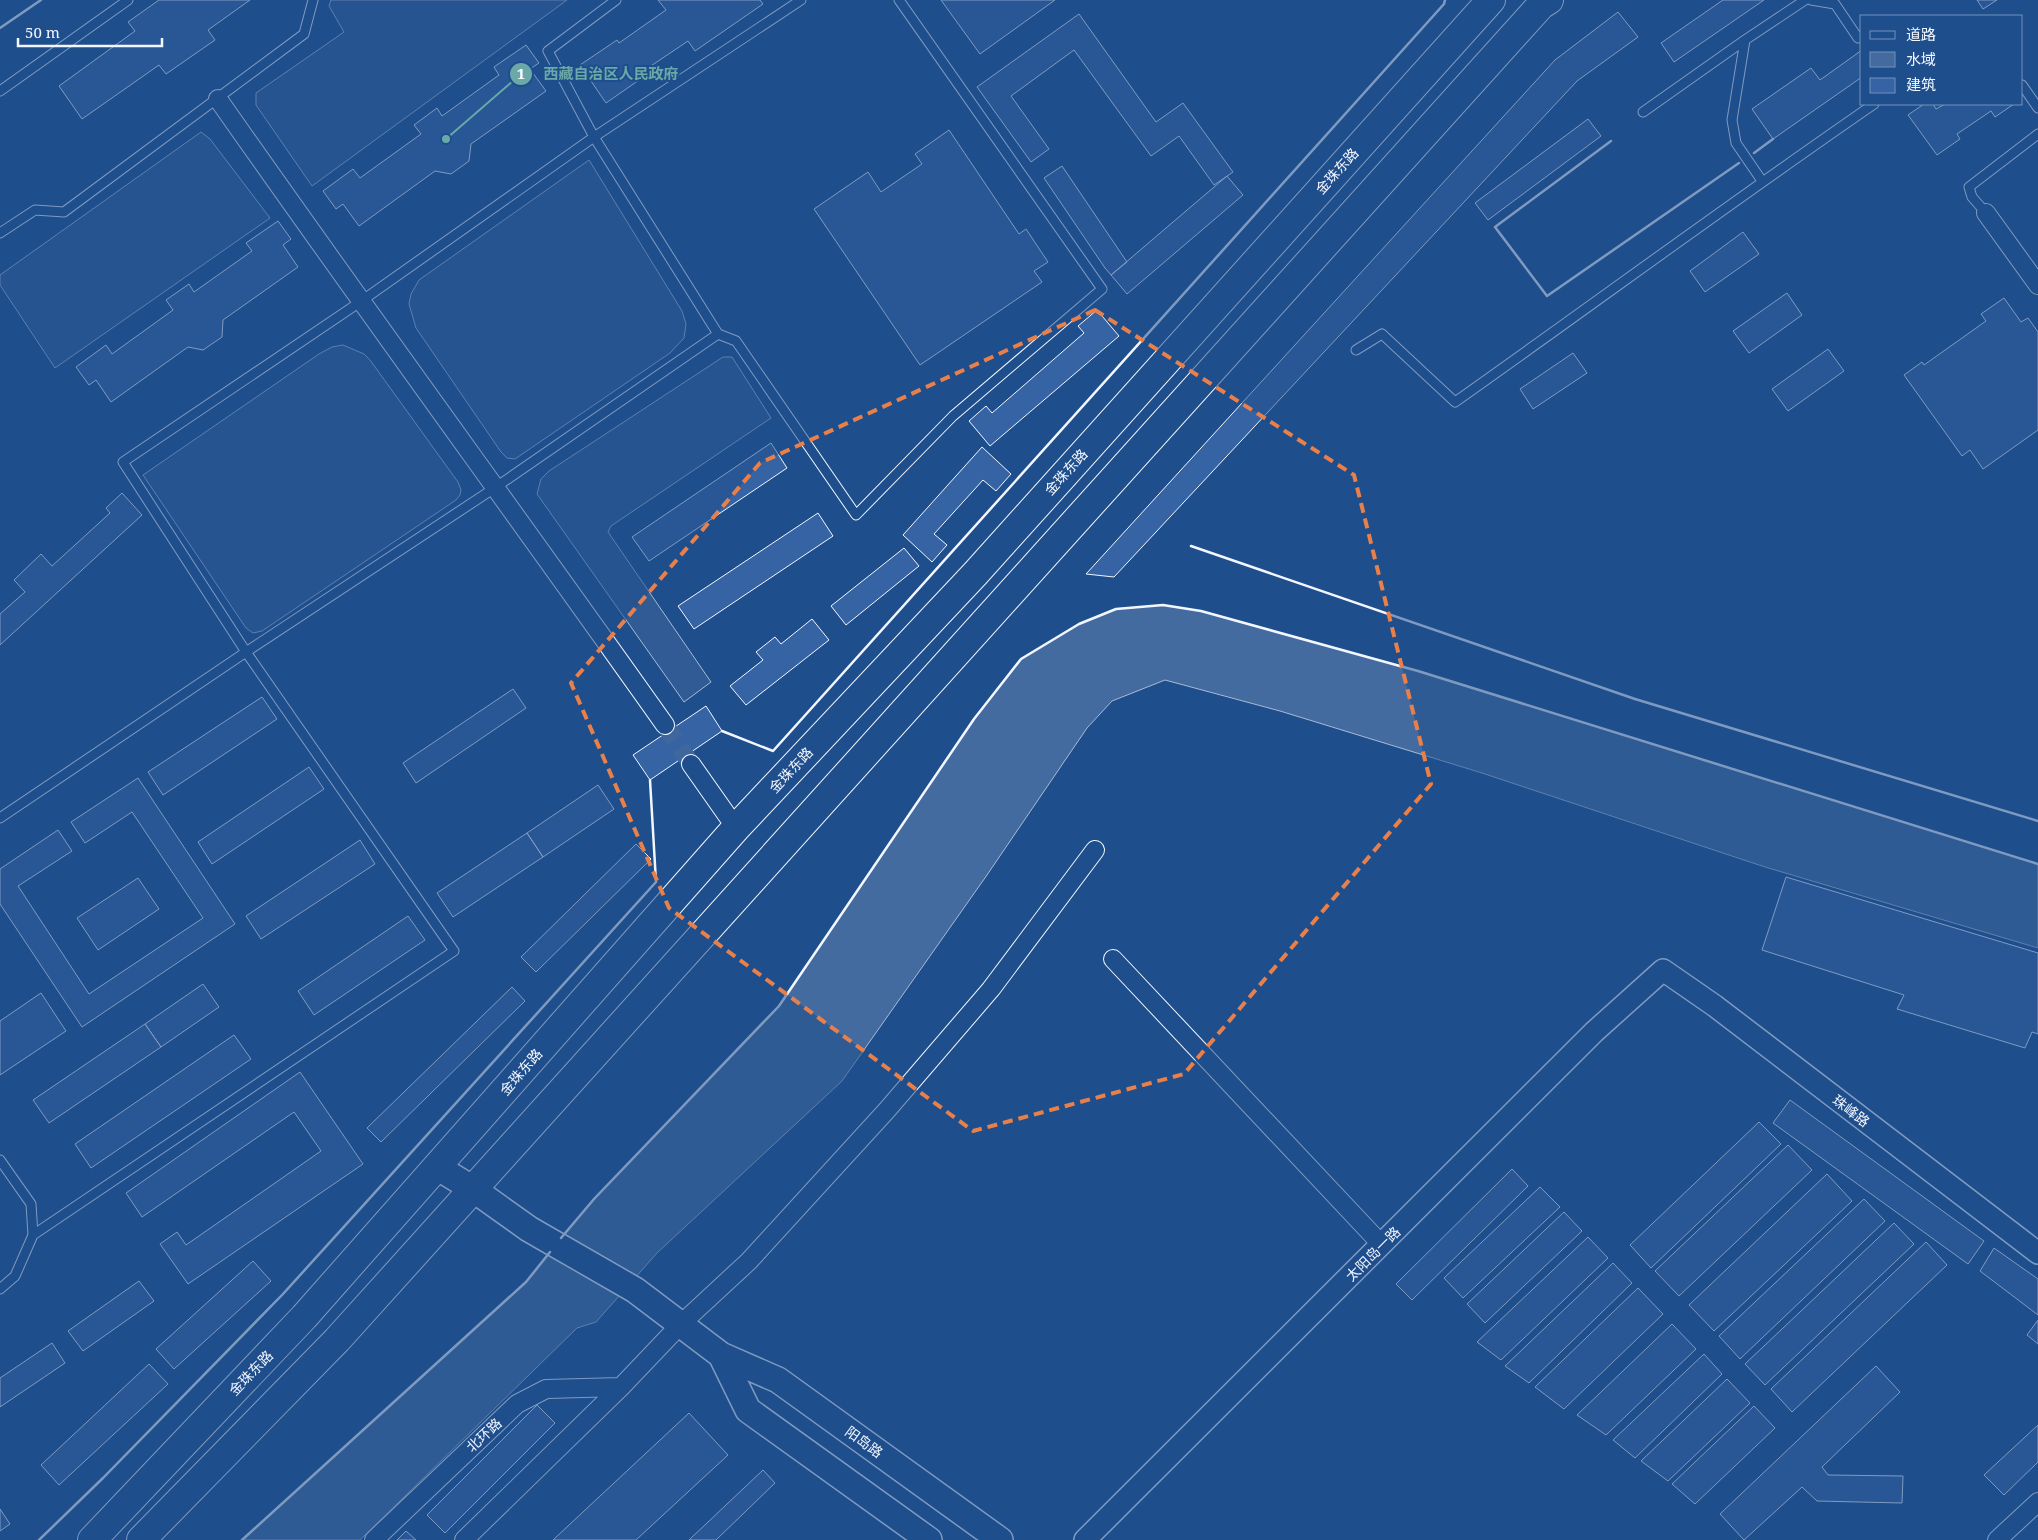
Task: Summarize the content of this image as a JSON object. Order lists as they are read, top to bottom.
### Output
{
  "streets": {
    "highway": ["金珠东路"],
    "main road": ["阳岛路"],
    "street": ["珠峰路", "太阳岛一路", "北环路"]
  },
  "crossings": [
    ["金珠东路", "阳岛路"],
    ["珠峰路", "太阳岛一路"]
  ],
  "places": ["西藏自治区人民政府"],
  "legend": ["道路", "水域", "建筑"],
  "scale_bar": "50 m"
}
